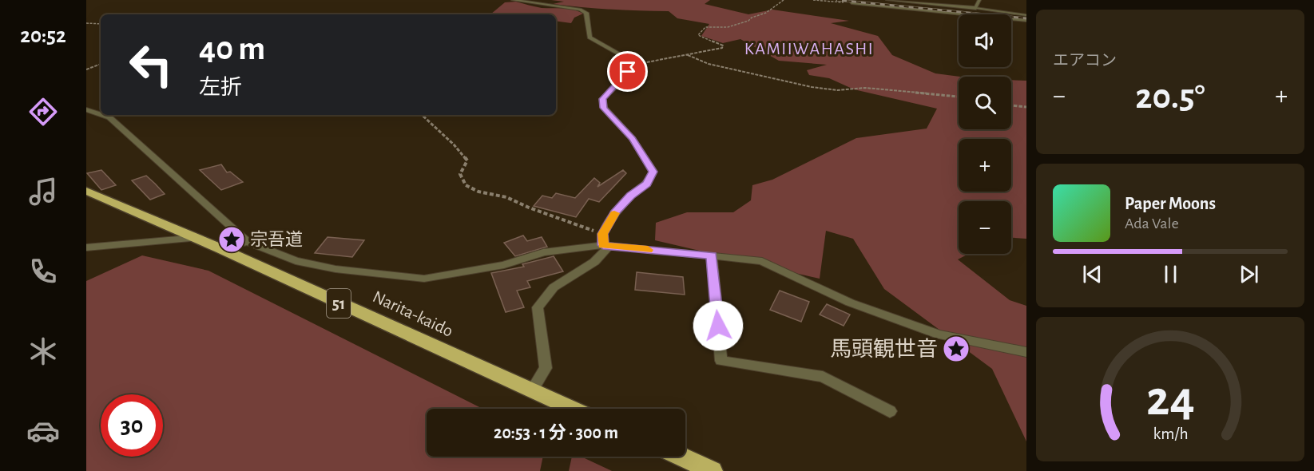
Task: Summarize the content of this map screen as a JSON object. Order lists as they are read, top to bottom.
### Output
{
  "streets": {
    "highway": ["51", "Narita-kaido"]
  },
  "districts": ["KAMIIWAHASHI"],
  "places": {
    "place": ["宗吾道", "馬頭観世音"]
  },
  "page": {
    "tabs": "20:52",
    "tile": "エアコン",
    "map_buttons": ["+", "−"],
    "turn": ["40 m", "左折"],
    "heat": ["−", "20.5°", "+"],
    "song": ["Paper Moons", "Ada Vale"],
    "limit": "30",
    "trip": "20:53 · 1 分 · 300 m",
    "gauge": ["24", "km/h"]
  }
}
